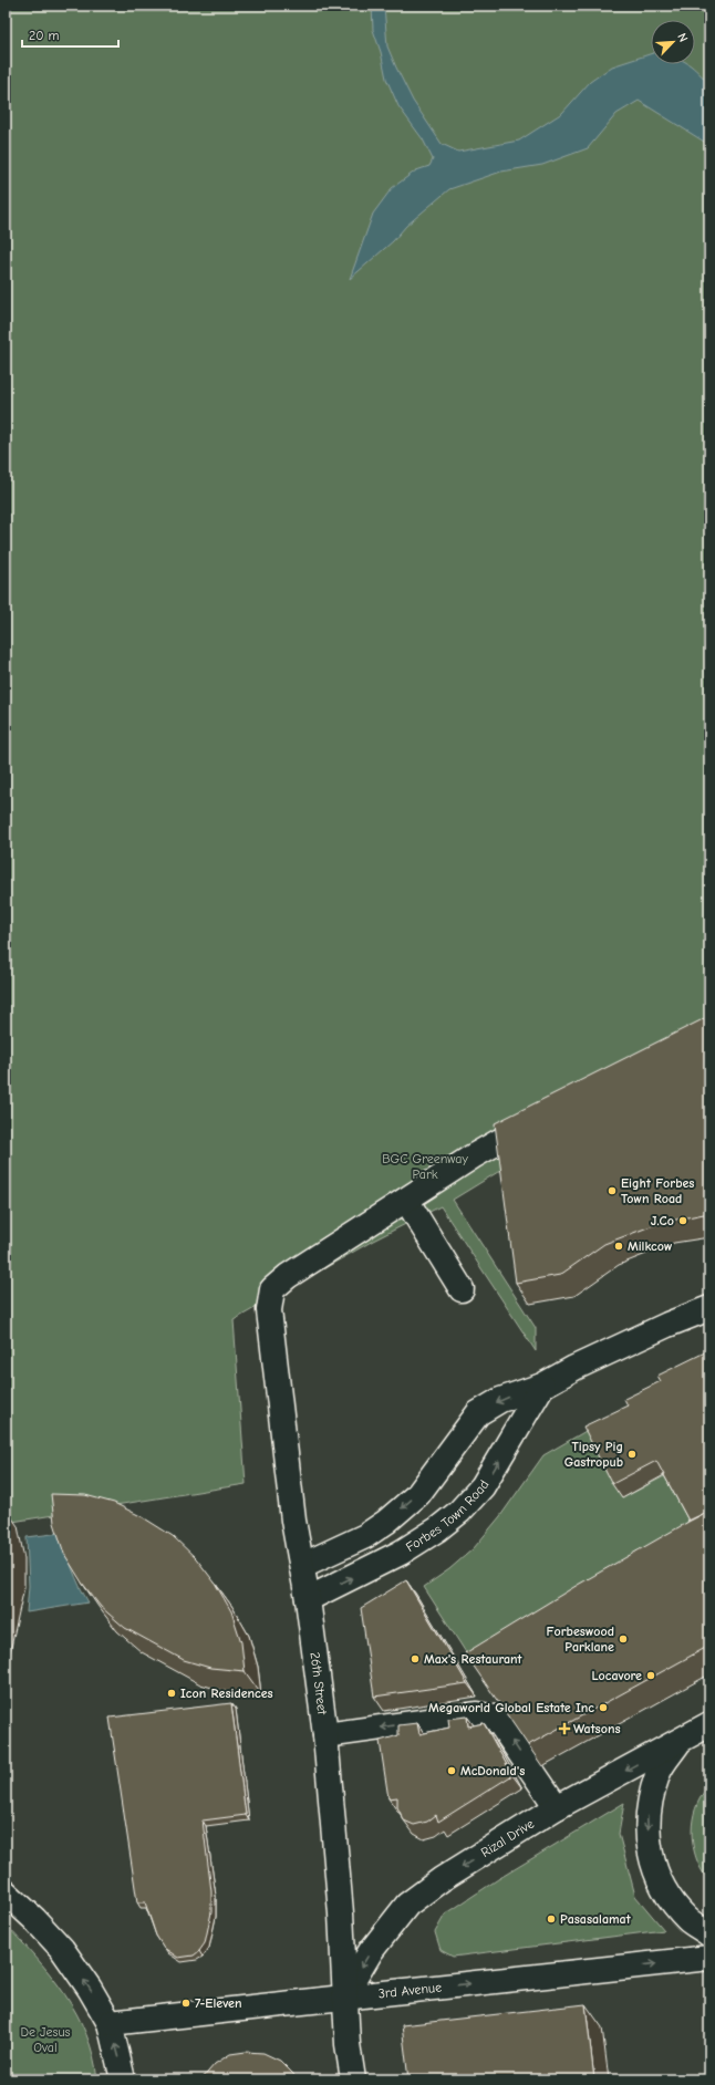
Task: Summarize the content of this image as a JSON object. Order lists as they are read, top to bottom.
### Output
{
  "streets": {
    "street": [
      "Forbes Town Road",
      "26th Street",
      "Rizal Drive",
      "3rd Avenue"
    ]
  },
  "crossings": [
    ["Forbes Town Road", "26th Street"],
    ["26th Street", "Rizal Drive"],
    ["26th Street", "3rd Avenue"],
    ["Rizal Drive", "3rd Avenue"]
  ],
  "one_way": ["Rizal Drive", "3rd Avenue"],
  "parks": ["BGC Greenway Park", "De Jesus Oval"],
  "places": {
    "other": [
      "Eight Forbes Town Road",
      "J.Co",
      "Milkcow",
      "Tipsy Pig Gastropub",
      "Forbeswood Parklane",
      "Max's Restaurant",
      "Locavore",
      "Icon Residences",
      "Megaworld Global Estate Inc",
      "McDonald's",
      "Pasasalamat",
      "7-Eleven"
    ],
    "health": ["Watsons"]
  },
  "scale_bar": "20 m",
  "north": "top right"
}
